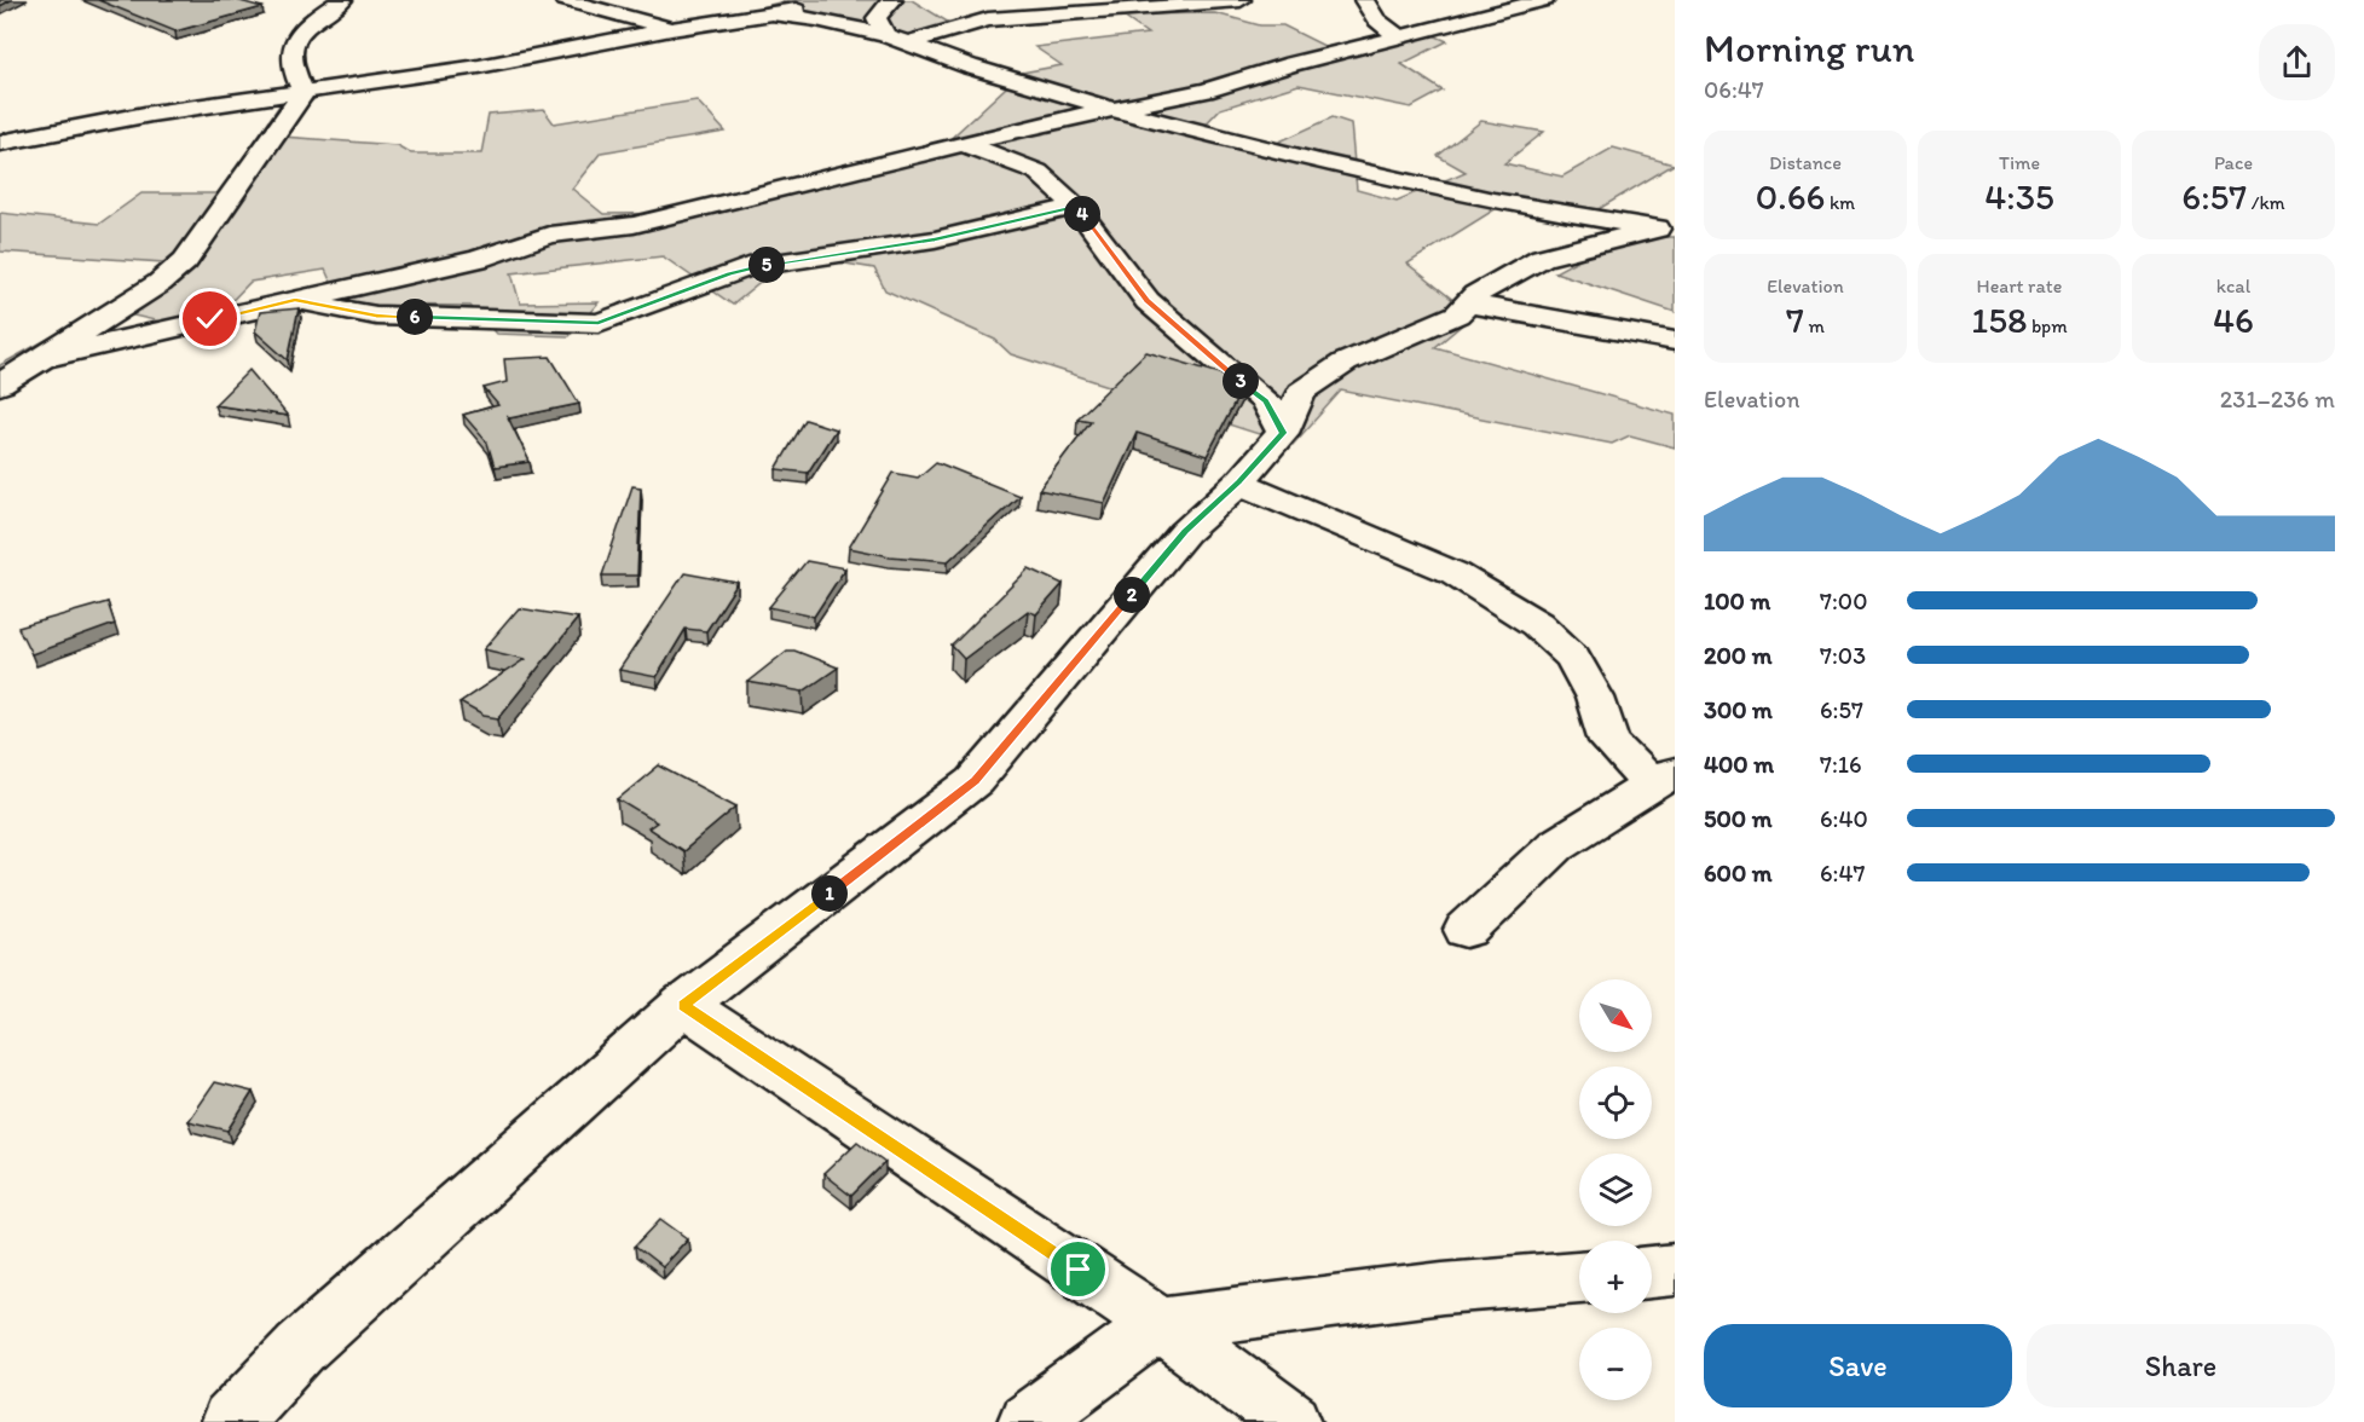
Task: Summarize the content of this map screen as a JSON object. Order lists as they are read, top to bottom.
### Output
{
  "north": "bottom right",
  "page": {
    "heading": ["Morning run", "06:47"],
    "stats": [
      ["Distance", "0.66 km"],
      ["Time", "4:35"],
      ["Pace", "6:57 /km"],
      ["Elevation", "7 m"],
      ["Heart rate", "158 bpm"],
      ["kcal", "46"]
    ],
    "pins": [
      "4",
      "5",
      "6",
      "3",
      "2",
      "1"
    ],
    "chart": ["Elevation", "231–236 m"],
    "list": [
      {
        "name": "100 m",
        "note": "7:00"
      },
      {
        "name": "200 m",
        "note": "7:03"
      },
      {
        "name": "300 m",
        "note": "6:57"
      },
      {
        "name": "400 m",
        "note": "7:16"
      },
      {
        "name": "500 m",
        "note": "6:40"
      },
      {
        "name": "600 m",
        "note": "6:47"
      }
    ],
    "map_buttons": ["+", "−"],
    "buttons": ["Save", "Share"]
  }
}
